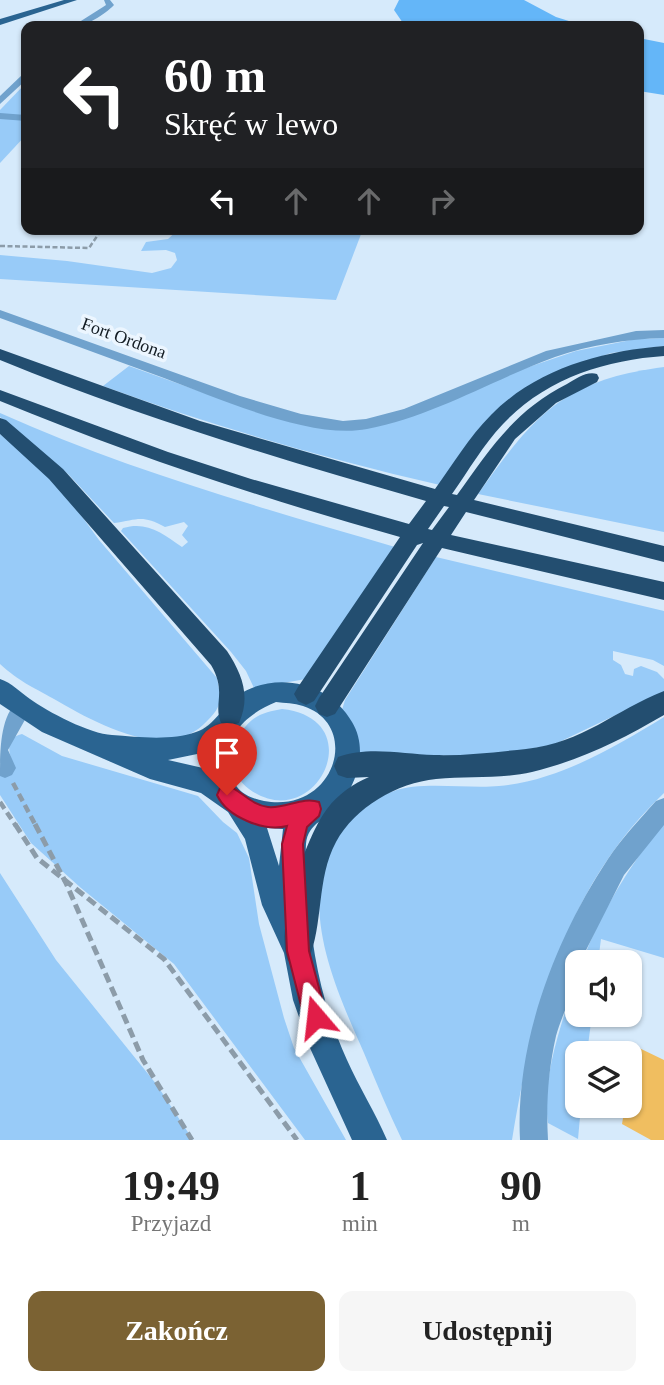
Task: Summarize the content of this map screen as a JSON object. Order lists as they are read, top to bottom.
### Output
{
  "streets": {
    "street": ["Fort Ordona"]
  },
  "page": {
    "turn": ["60 m", "Skręć w lewo"],
    "eta": [
      "19:49",
      "Przyjazd",
      "1",
      "min",
      "90",
      "m"
    ],
    "buttons": ["Zakończ", "Udostępnij"]
  }
}
